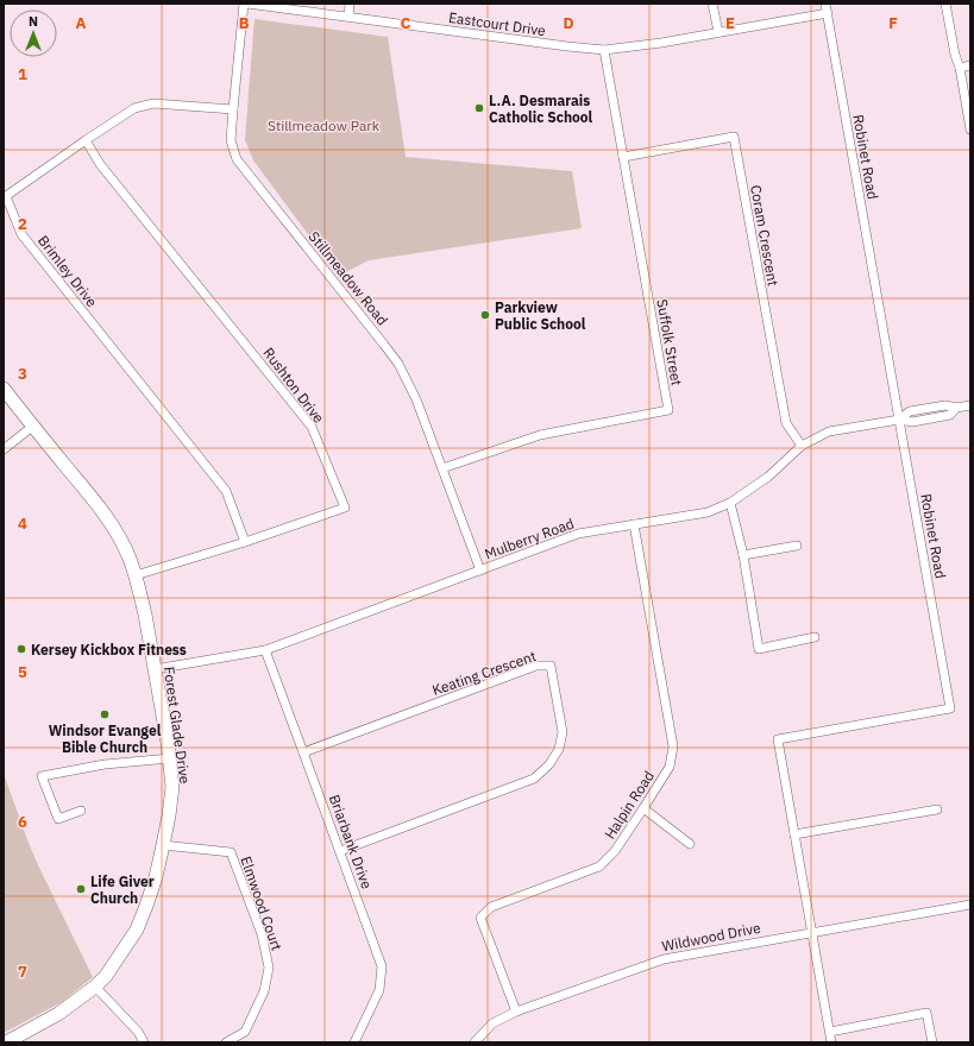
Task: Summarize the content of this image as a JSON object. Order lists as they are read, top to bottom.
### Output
{
  "streets": {
    "street": [
      "Eastcourt Drive",
      "Robinet Road",
      "Coram Crescent",
      "Brimley Drive",
      "Stillmeadow Road",
      "Suffolk Street",
      "Rushton Drive",
      "Mulberry Road",
      "Keating Crescent",
      "Forest Glade Drive",
      "Halpin Road",
      "Briarbank Drive",
      "Elmwood Court",
      "Wildwood Drive"
    ]
  },
  "crossings": [
    ["Eastcourt Drive", "Robinet Road"],
    ["Eastcourt Drive", "Stillmeadow Road"],
    ["Eastcourt Drive", "Suffolk Street"],
    ["Robinet Road", "Mulberry Road"],
    ["Robinet Road", "Wildwood Drive"],
    ["Coram Crescent", "Suffolk Street"],
    ["Coram Crescent", "Mulberry Road"],
    ["Brimley Drive", "Stillmeadow Road"],
    ["Brimley Drive", "Rushton Drive"],
    ["Stillmeadow Road", "Suffolk Street"],
    ["Stillmeadow Road", "Mulberry Road"],
    ["Rushton Drive", "Forest Glade Drive"],
    ["Mulberry Road", "Forest Glade Drive"],
    ["Mulberry Road", "Halpin Road"],
    ["Mulberry Road", "Briarbank Drive"],
    ["Keating Crescent", "Briarbank Drive"],
    ["Forest Glade Drive", "Elmwood Court"],
    ["Halpin Road", "Wildwood Drive"]
  ],
  "parks": ["Stillmeadow Park"],
  "places": [
    "L.A. Desmarais Catholic School",
    "Parkview Public School",
    "Kersey Kickbox Fitness",
    "Windsor Evangel Bible Church",
    "Life Giver Church"
  ],
  "north": "top",
  "grid": {
    "columns": [
      "A",
      "B",
      "C",
      "D",
      "E",
      "F"
    ],
    "rows": [
      "1",
      "2",
      "3",
      "4",
      "5",
      "6",
      "7"
    ]
  }
}
